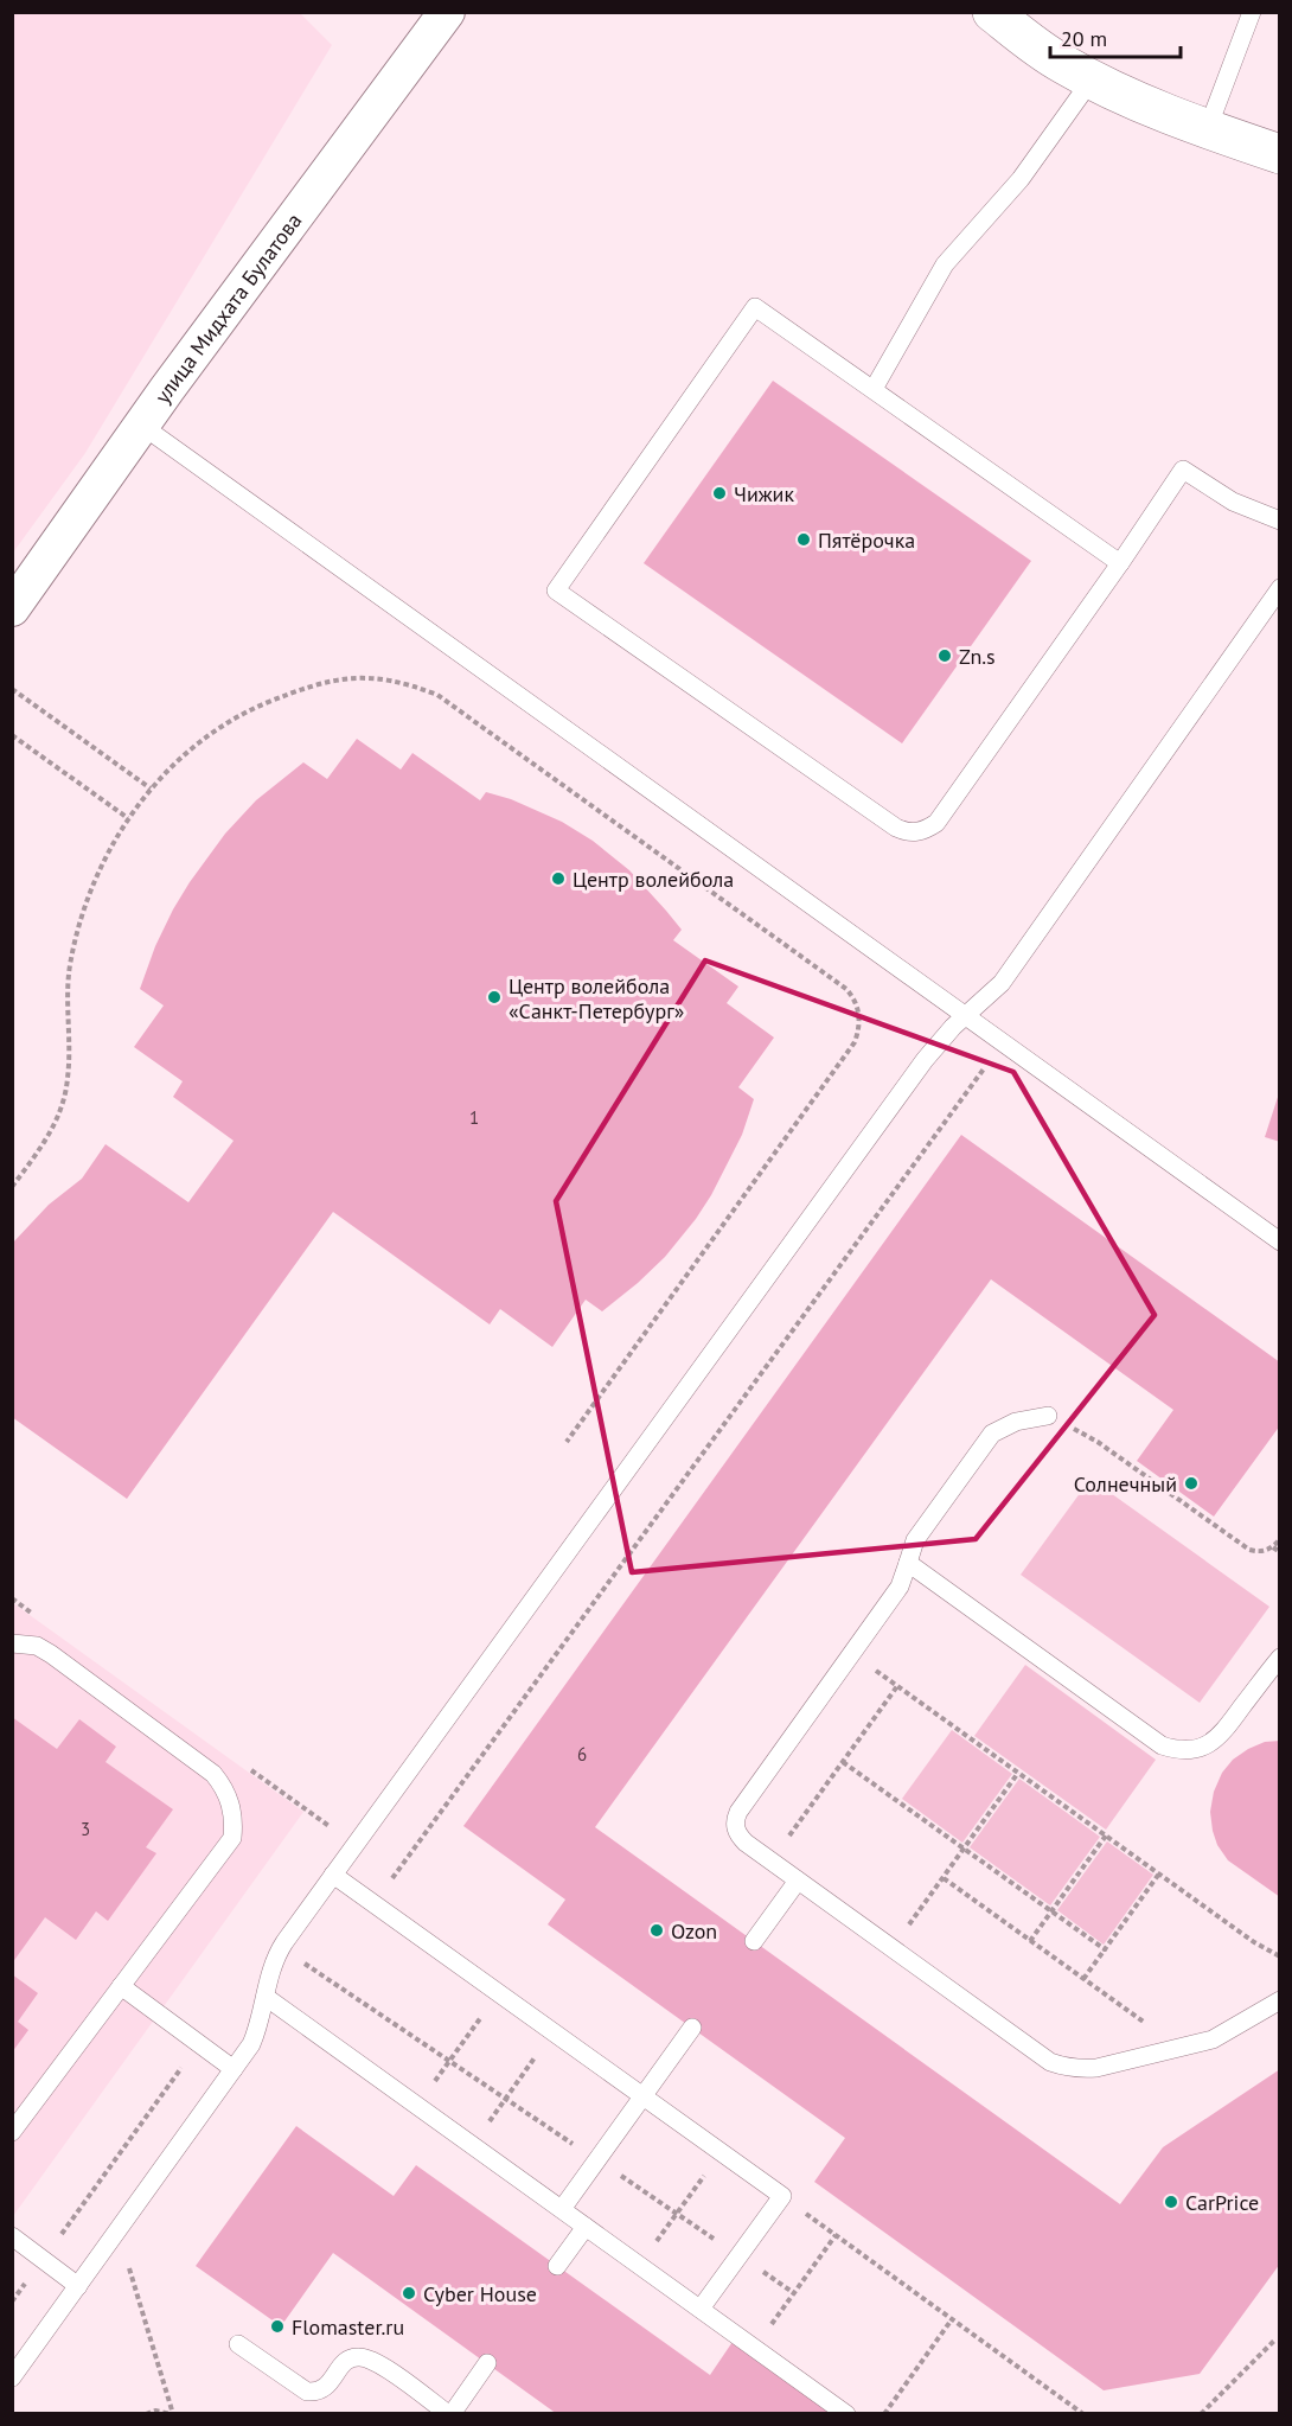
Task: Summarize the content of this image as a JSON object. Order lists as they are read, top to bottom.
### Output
{
  "streets": {
    "street": ["улица Мидхата Булатова"]
  },
  "places": [
    "Чижик",
    "Пятёрочка",
    "Zn.s",
    "Центр волейбола",
    "Центр волейбола «Санкт-Петербург»",
    "Солнечный",
    "Ozon",
    "CarPrice",
    "Cyber House",
    "Flomaster.ru"
  ],
  "house_numbers": ["1", "6", "3"],
  "scale_bar": "20 m"
}
